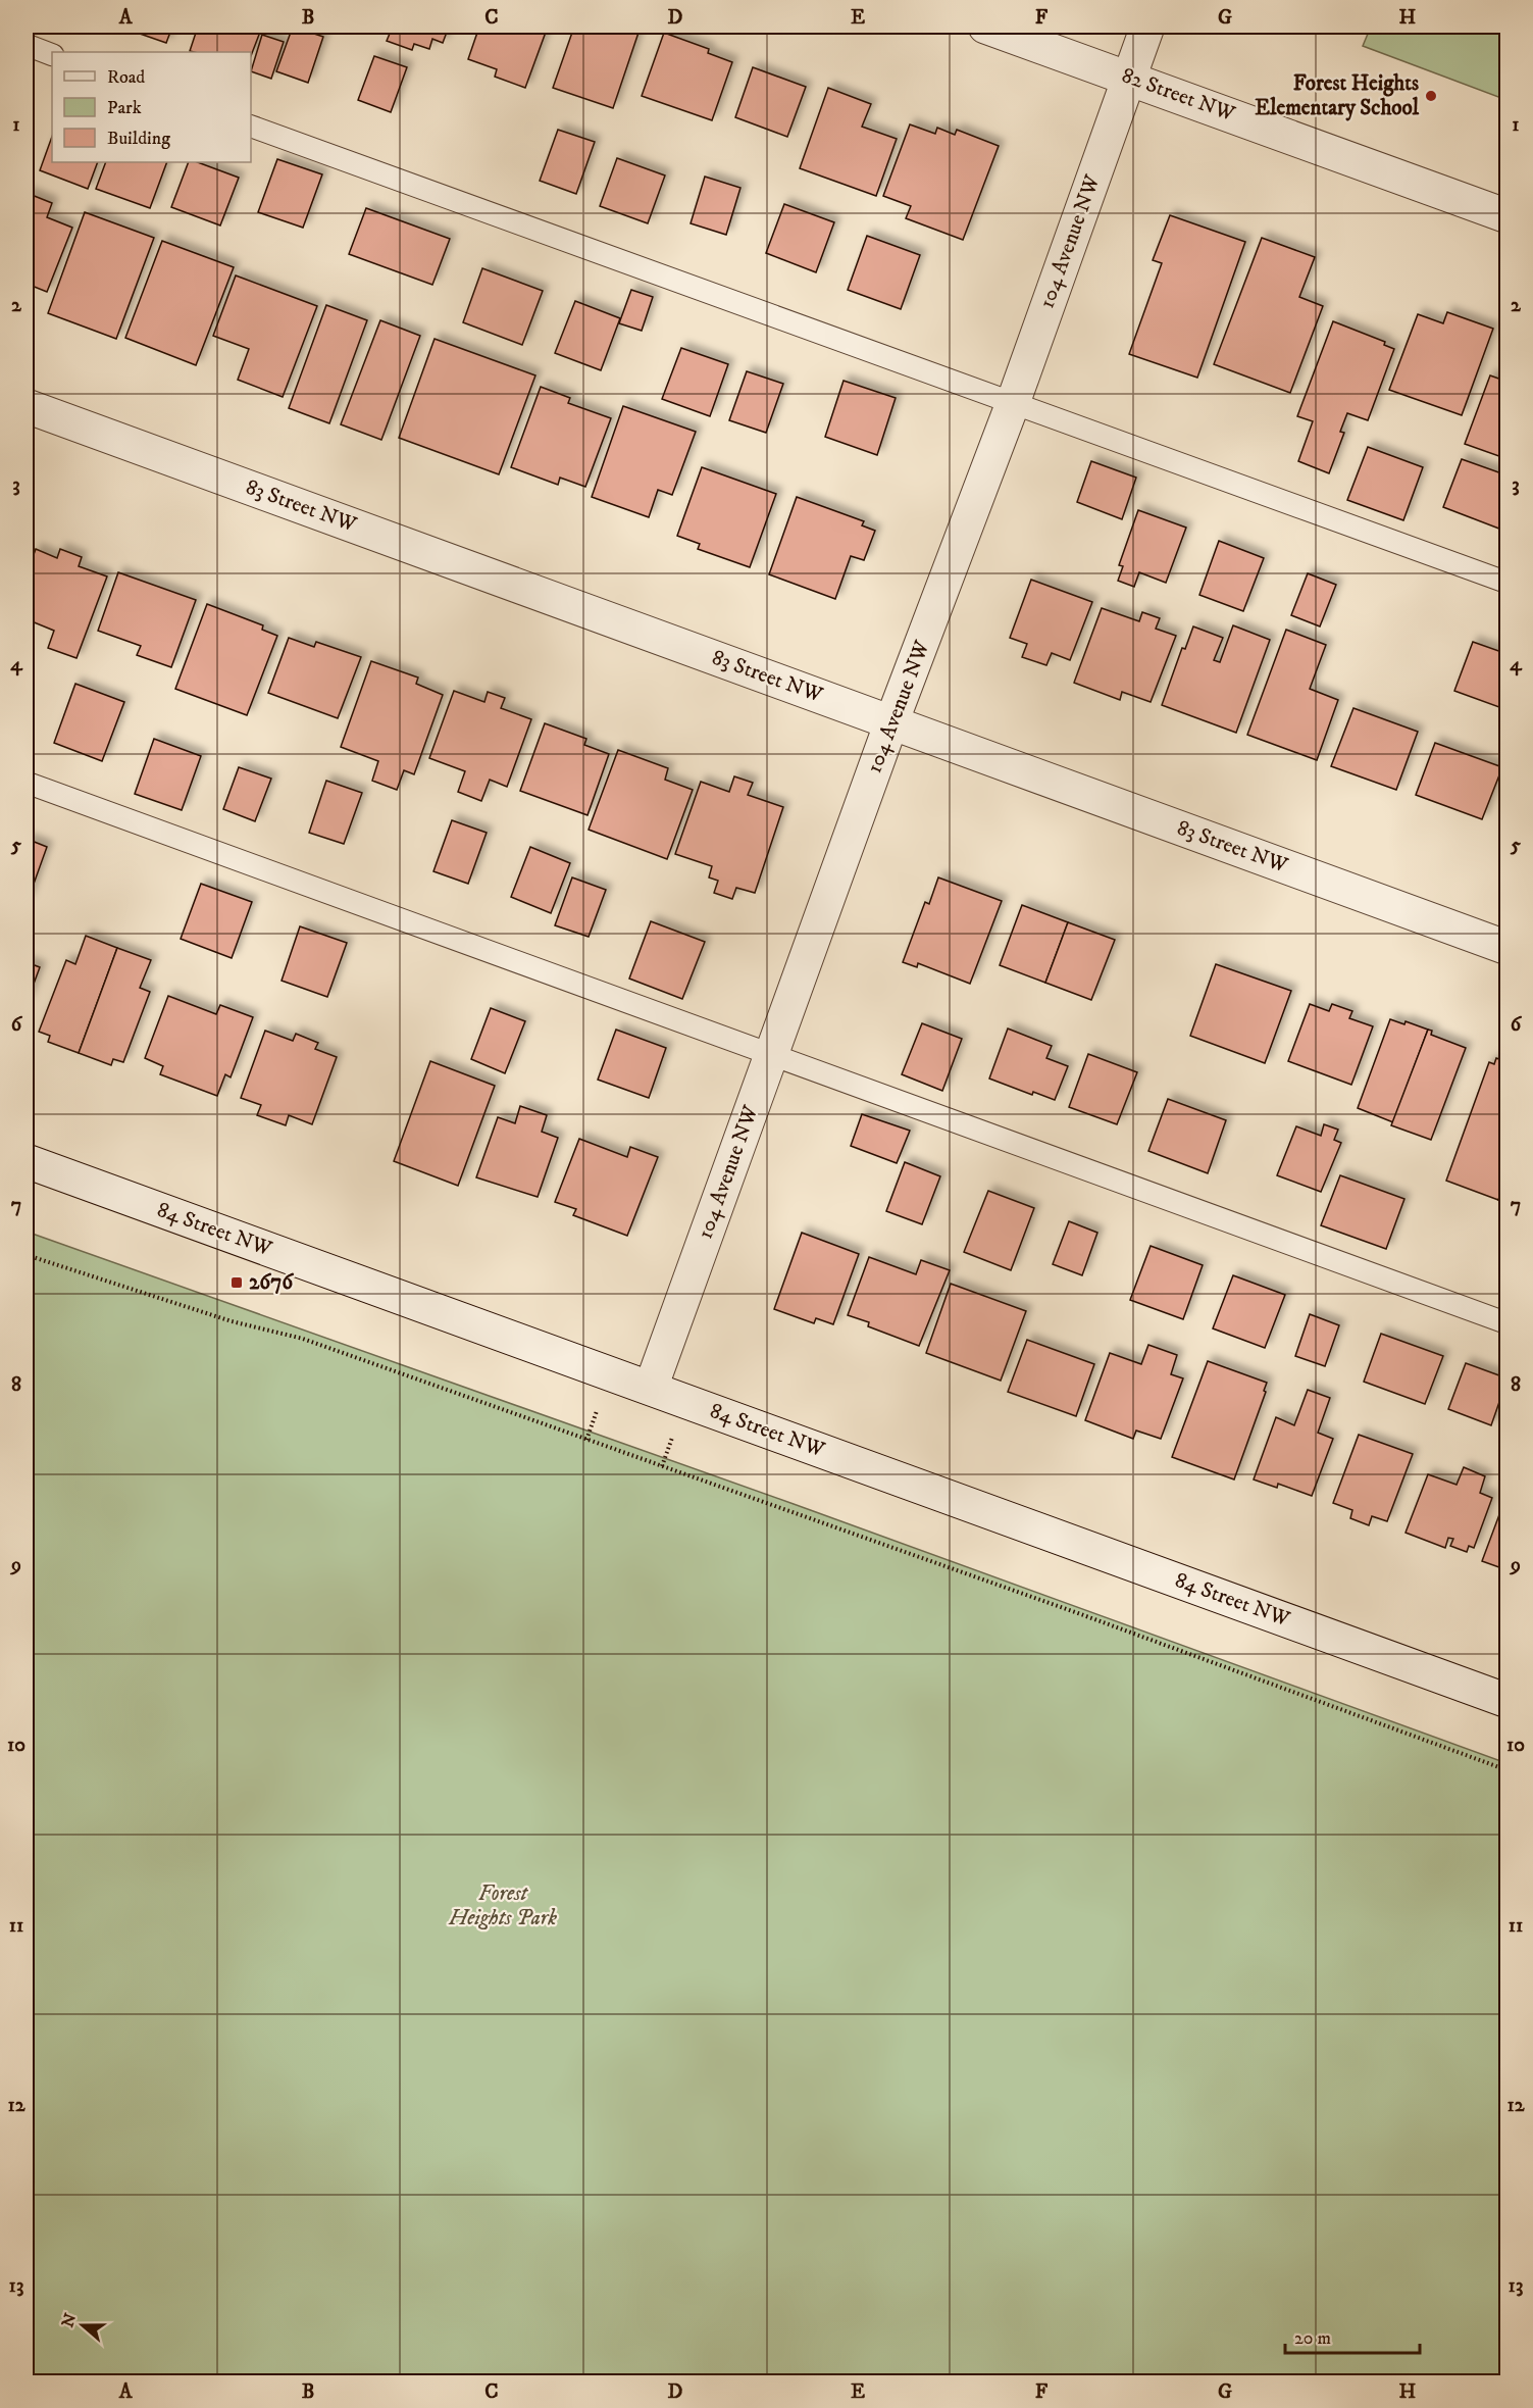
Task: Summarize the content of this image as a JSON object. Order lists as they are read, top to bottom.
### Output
{
  "streets": {
    "street": [
      "82 Street NW",
      "104 Avenue NW",
      "83 Street NW",
      "84 Street NW"
    ]
  },
  "crossings": [
    ["82 Street NW", "104 Avenue NW"],
    ["104 Avenue NW", "83 Street NW"],
    ["104 Avenue NW", "84 Street NW"]
  ],
  "parks": ["Forest Heights Park"],
  "places": {
    "other": ["Forest Heights Elementary School"],
    "transit": ["2676"]
  },
  "legend": ["Road", "Park", "Building"],
  "scale_bar": "20 m",
  "north": "left",
  "grid": {
    "columns": [
      "A",
      "B",
      "C",
      "D",
      "E",
      "F",
      "G",
      "H"
    ],
    "rows": [
      "1",
      "2",
      "3",
      "4",
      "5",
      "6",
      "7",
      "8",
      "9",
      "10",
      "11",
      "12",
      "13"
    ]
  }
}
